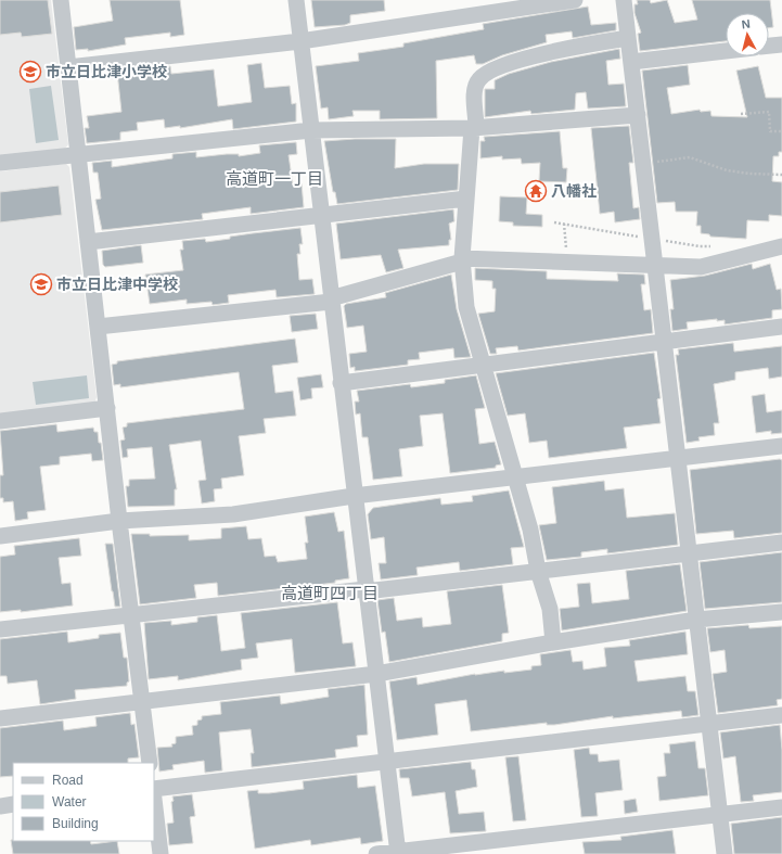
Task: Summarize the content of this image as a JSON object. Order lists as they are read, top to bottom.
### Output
{
  "districts": ["高道町一丁目", "高道町四丁目"],
  "places": {
    "school or university": ["市立日比津小学校", "市立日比津中学校"],
    "temple": ["八幡社"]
  },
  "legend": ["Road", "Water", "Building"],
  "north": "top"
}
